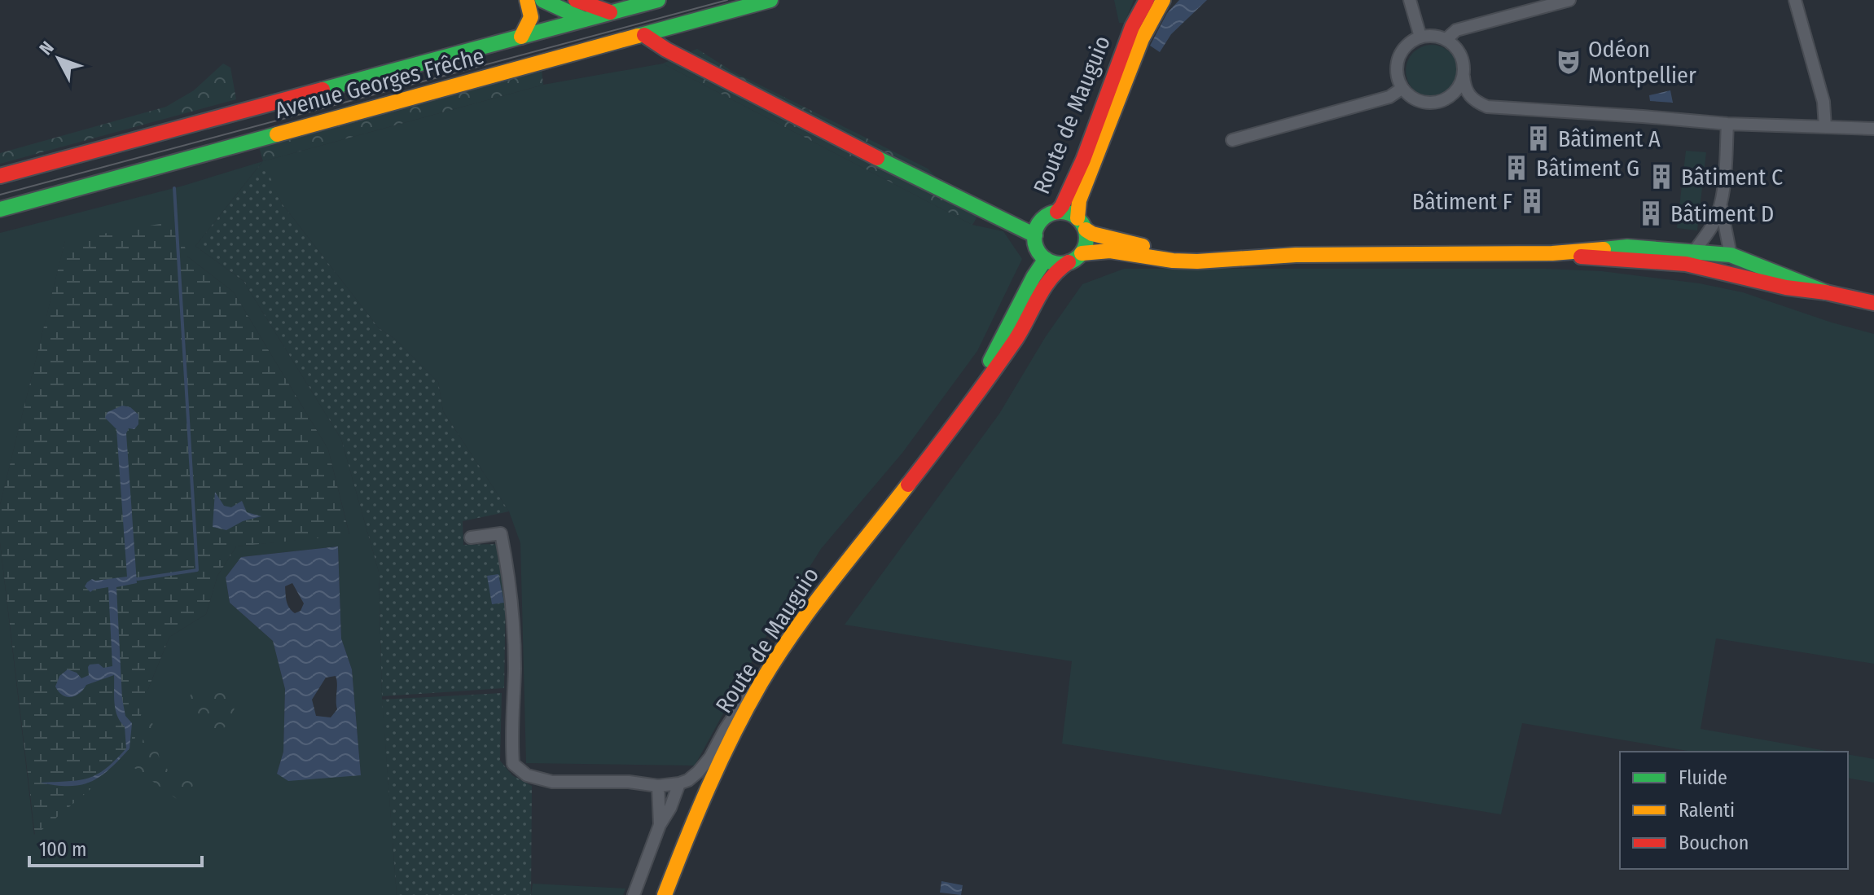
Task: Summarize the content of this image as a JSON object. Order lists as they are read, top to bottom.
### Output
{
  "streets": {
    "main road": ["Avenue Georges Frêche", "Route de Mauguio"]
  },
  "places": {
    "theatre": ["Odéon Montpellier"],
    "building": [
      "Bâtiment A",
      "Bâtiment G",
      "Bâtiment C",
      "Bâtiment F",
      "Bâtiment D"
    ]
  },
  "legend": ["Fluide", "Ralenti", "Bouchon"],
  "scale_bar": "100 m",
  "north": "top left"
}
